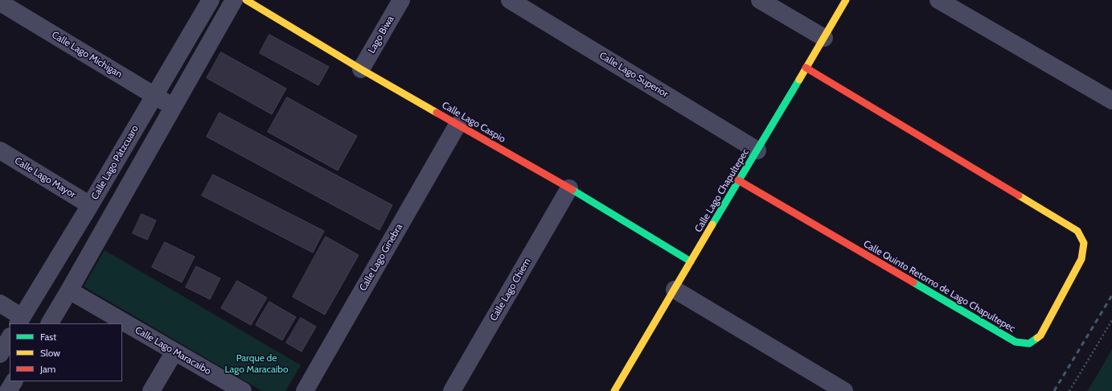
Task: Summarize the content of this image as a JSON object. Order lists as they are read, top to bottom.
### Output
{
  "streets": {
    "street": [
      "Lago Biwa",
      "Calle Lago Michigan",
      "Calle Lago Superior",
      "Calle Lago Caspio",
      "Calle Lago Pátzcuaro",
      "Calle Lago Mayor",
      "Calle Lago Chapultepec",
      "Calle Lago Ginebra",
      "Calle Quinto Retorno de Lago Chapultepec",
      "Calle Lago Chiem",
      "Calle Lago Maracaibo"
    ]
  },
  "crossings": [
    ["Lago Biwa", "Calle Lago Caspio"],
    ["Calle Lago Michigan", "Calle Lago Pátzcuaro"],
    ["Calle Lago Superior", "Calle Lago Chapultepec"],
    ["Calle Lago Caspio", "Calle Lago Chapultepec"],
    ["Calle Lago Caspio", "Calle Lago Ginebra"],
    ["Calle Lago Caspio", "Calle Lago Chiem"],
    ["Calle Lago Pátzcuaro", "Calle Lago Mayor"],
    ["Calle Lago Chapultepec", "Calle Quinto Retorno de Lago Chapultepec"]
  ],
  "parks": ["Parque de Lago Maracaibo"],
  "legend": ["Fast", "Slow", "Jam"]
}
